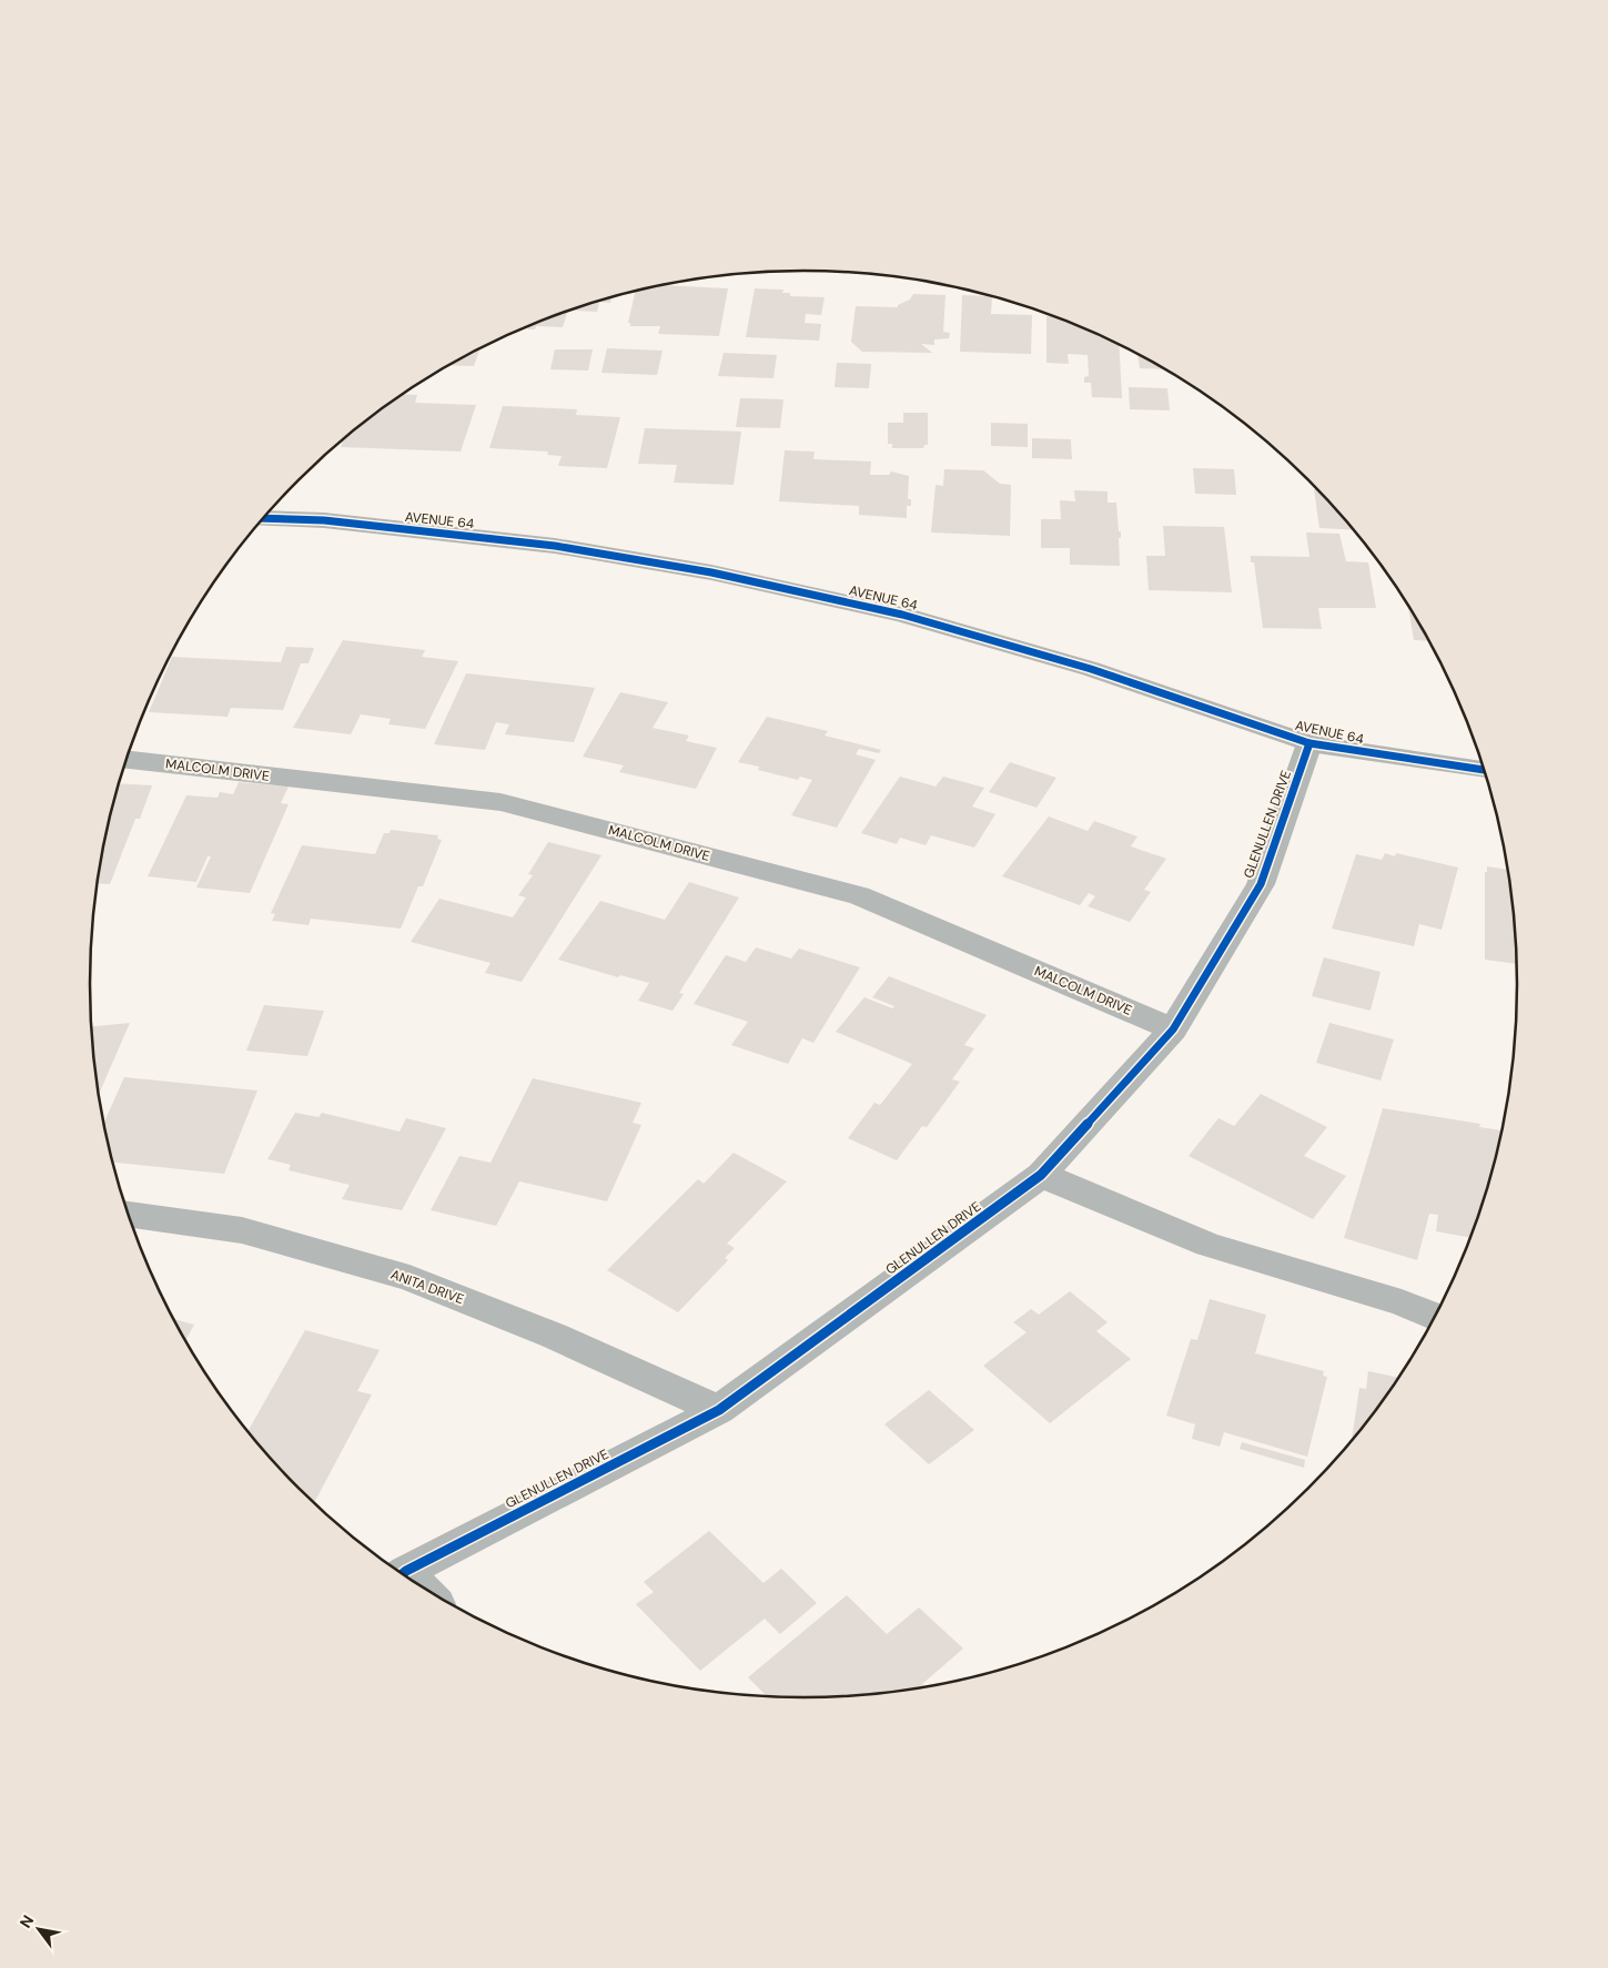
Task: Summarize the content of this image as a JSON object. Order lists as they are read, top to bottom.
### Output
{
  "streets": {
    "street": [
      "AVENUE 64",
      "MALCOLM DRIVE",
      "GLENULLEN DRIVE",
      "ANITA DRIVE"
    ]
  },
  "crossings": [
    ["AVENUE 64", "GLENULLEN DRIVE"],
    ["MALCOLM DRIVE", "GLENULLEN DRIVE"],
    ["GLENULLEN DRIVE", "ANITA DRIVE"]
  ],
  "north": "top left"
}
